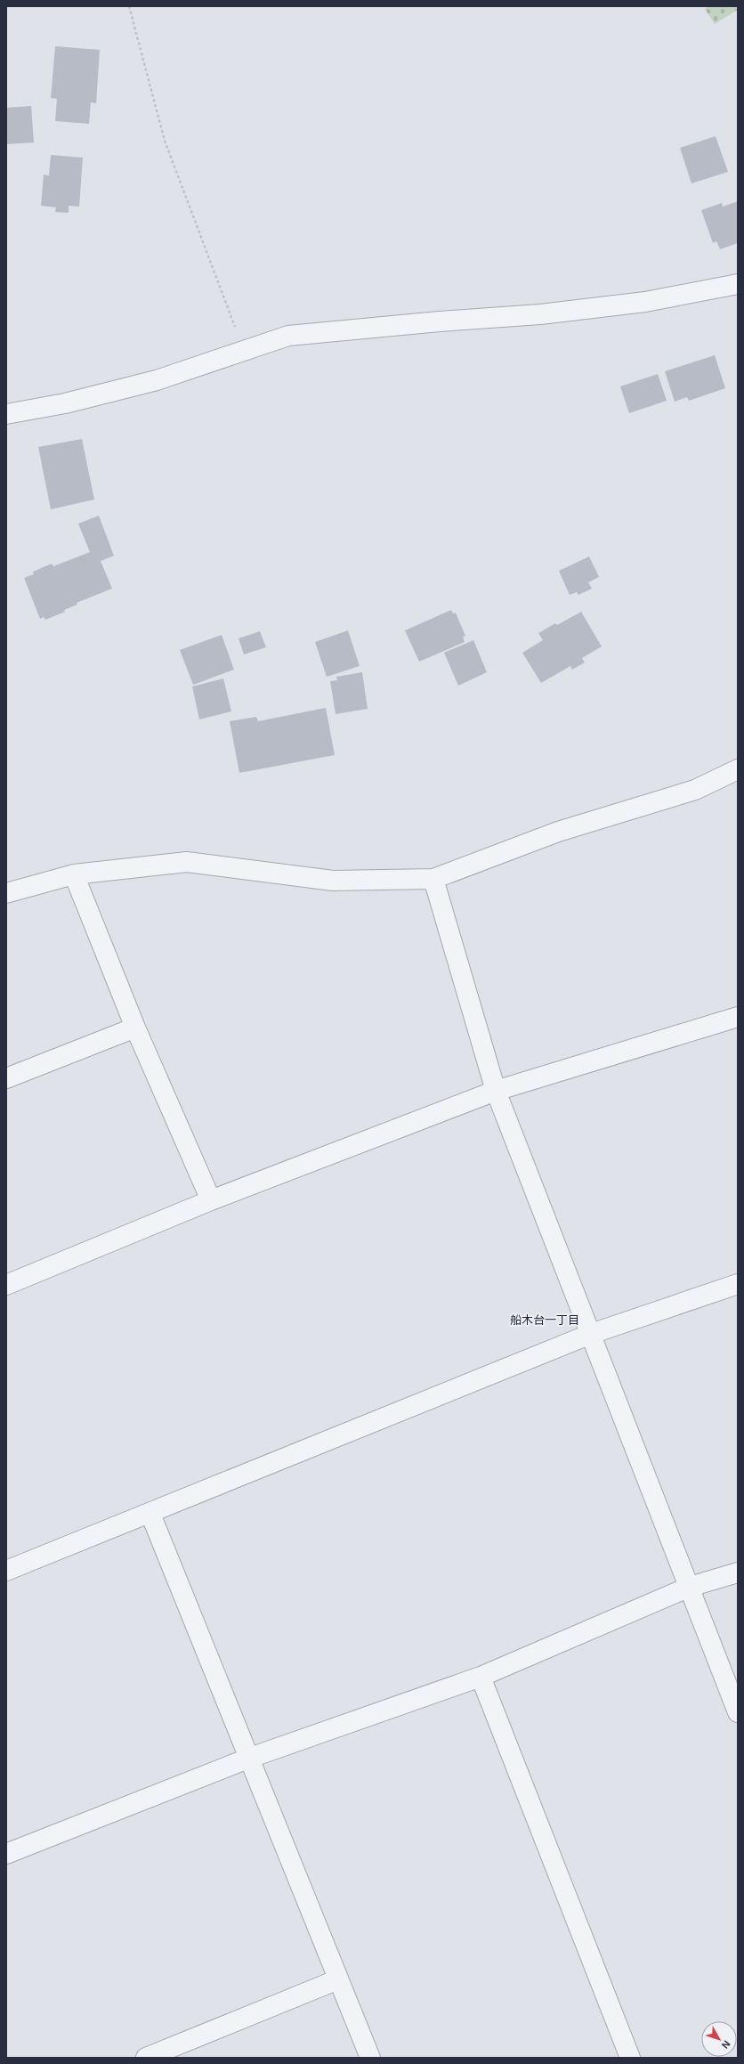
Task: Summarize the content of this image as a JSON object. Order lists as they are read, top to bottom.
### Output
{
  "districts": ["船木台一丁目"],
  "north": "bottom right"
}
